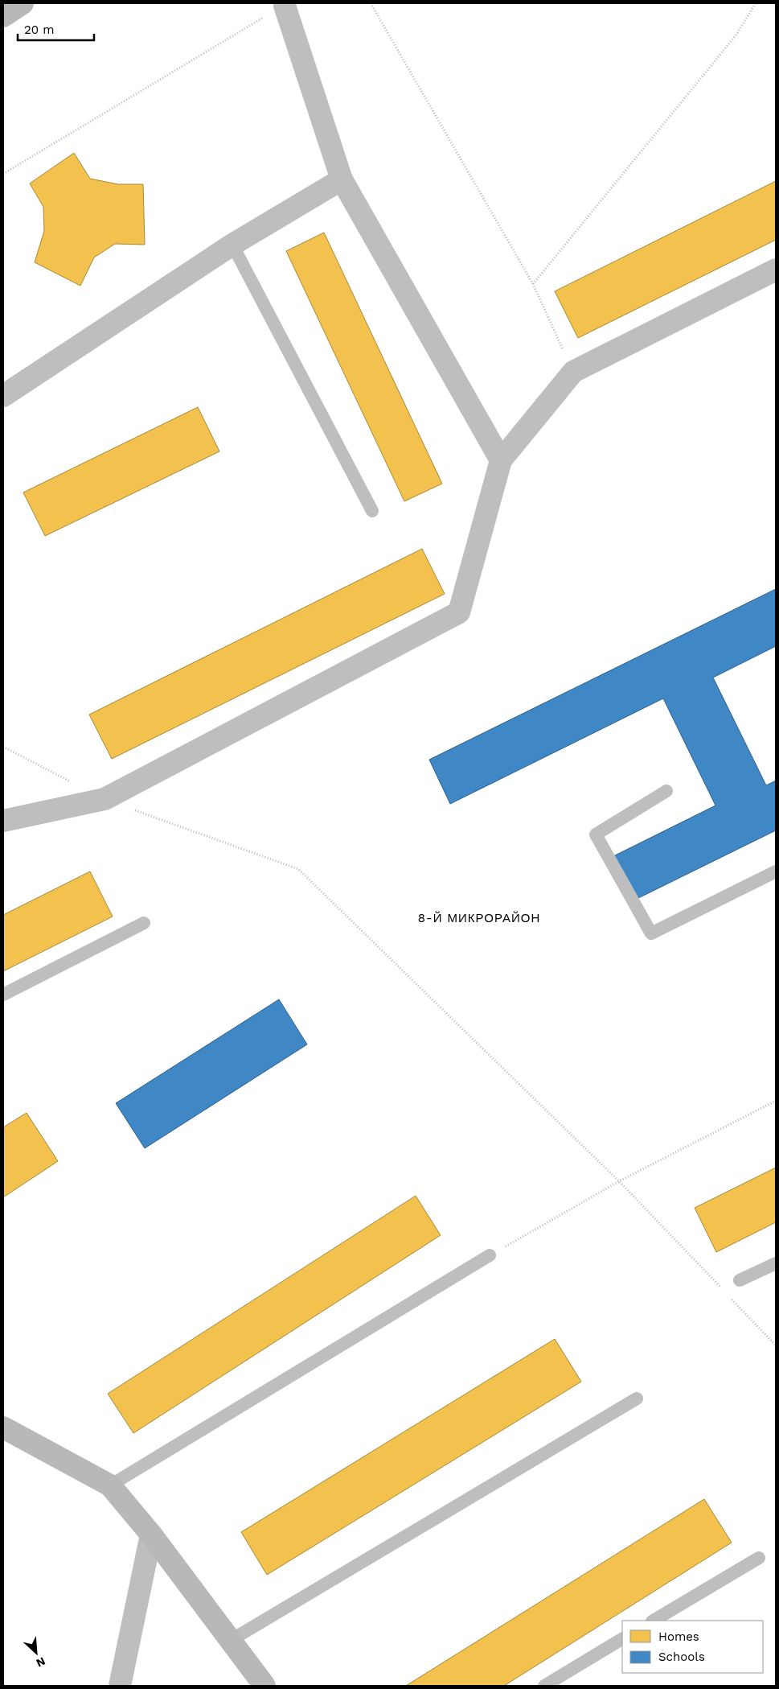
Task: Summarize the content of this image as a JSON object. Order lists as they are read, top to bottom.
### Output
{
  "districts": ["8-Й МИКРОРАЙОН"],
  "legend": ["Homes", "Schools"],
  "scale_bar": "20 m",
  "north": "bottom right"
}
